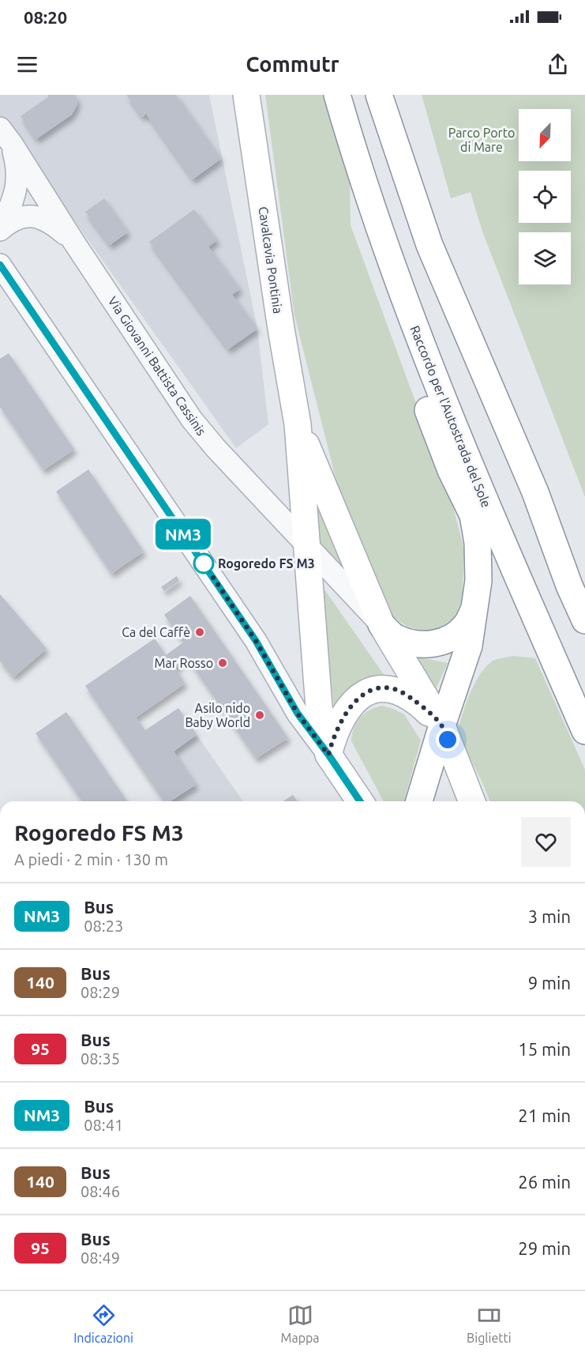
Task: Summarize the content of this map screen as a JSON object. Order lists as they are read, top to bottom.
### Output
{
  "streets": {
    "main road": ["Cavalcavia Pontinia", "Via Giovanni Battista Cassinis", "Raccordo per l'Autostrada del Sole"]
  },
  "crossings": [
    ["Cavalcavia Pontinia", "Via Giovanni Battista Cassinis"]
  ],
  "parks": ["Parco Porto di Mare"],
  "places": [
    "Rogoredo FS M3",
    "Ca del Caffè",
    "Mar Rosso",
    "Asilo nido Baby World"
  ],
  "lines": ["bus line NM3"],
  "north": "bottom left",
  "page": {
    "status": "08:20",
    "header": "Commutr",
    "on_map": "NM3",
    "heading": ["Rogoredo FS M3", "A piedi · 2 min · 130 m"],
    "list": [
      {
        "mark": "NM3",
        "name": "Bus",
        "note": "08:23",
        "value": "3 min"
      },
      {
        "mark": "140",
        "name": "Bus",
        "note": "08:29",
        "value": "9 min"
      },
      {
        "mark": "95",
        "name": "Bus",
        "note": "08:35",
        "value": "15 min"
      },
      {
        "mark": "NM3",
        "name": "Bus",
        "note": "08:41",
        "value": "21 min"
      },
      {
        "mark": "140",
        "name": "Bus",
        "note": "08:46",
        "value": "26 min"
      },
      {
        "mark": "95",
        "name": "Bus",
        "note": "08:49",
        "value": "29 min"
      }
    ],
    "tabs": ["Indicazioni", "Mappa", "Biglietti"]
  }
}
